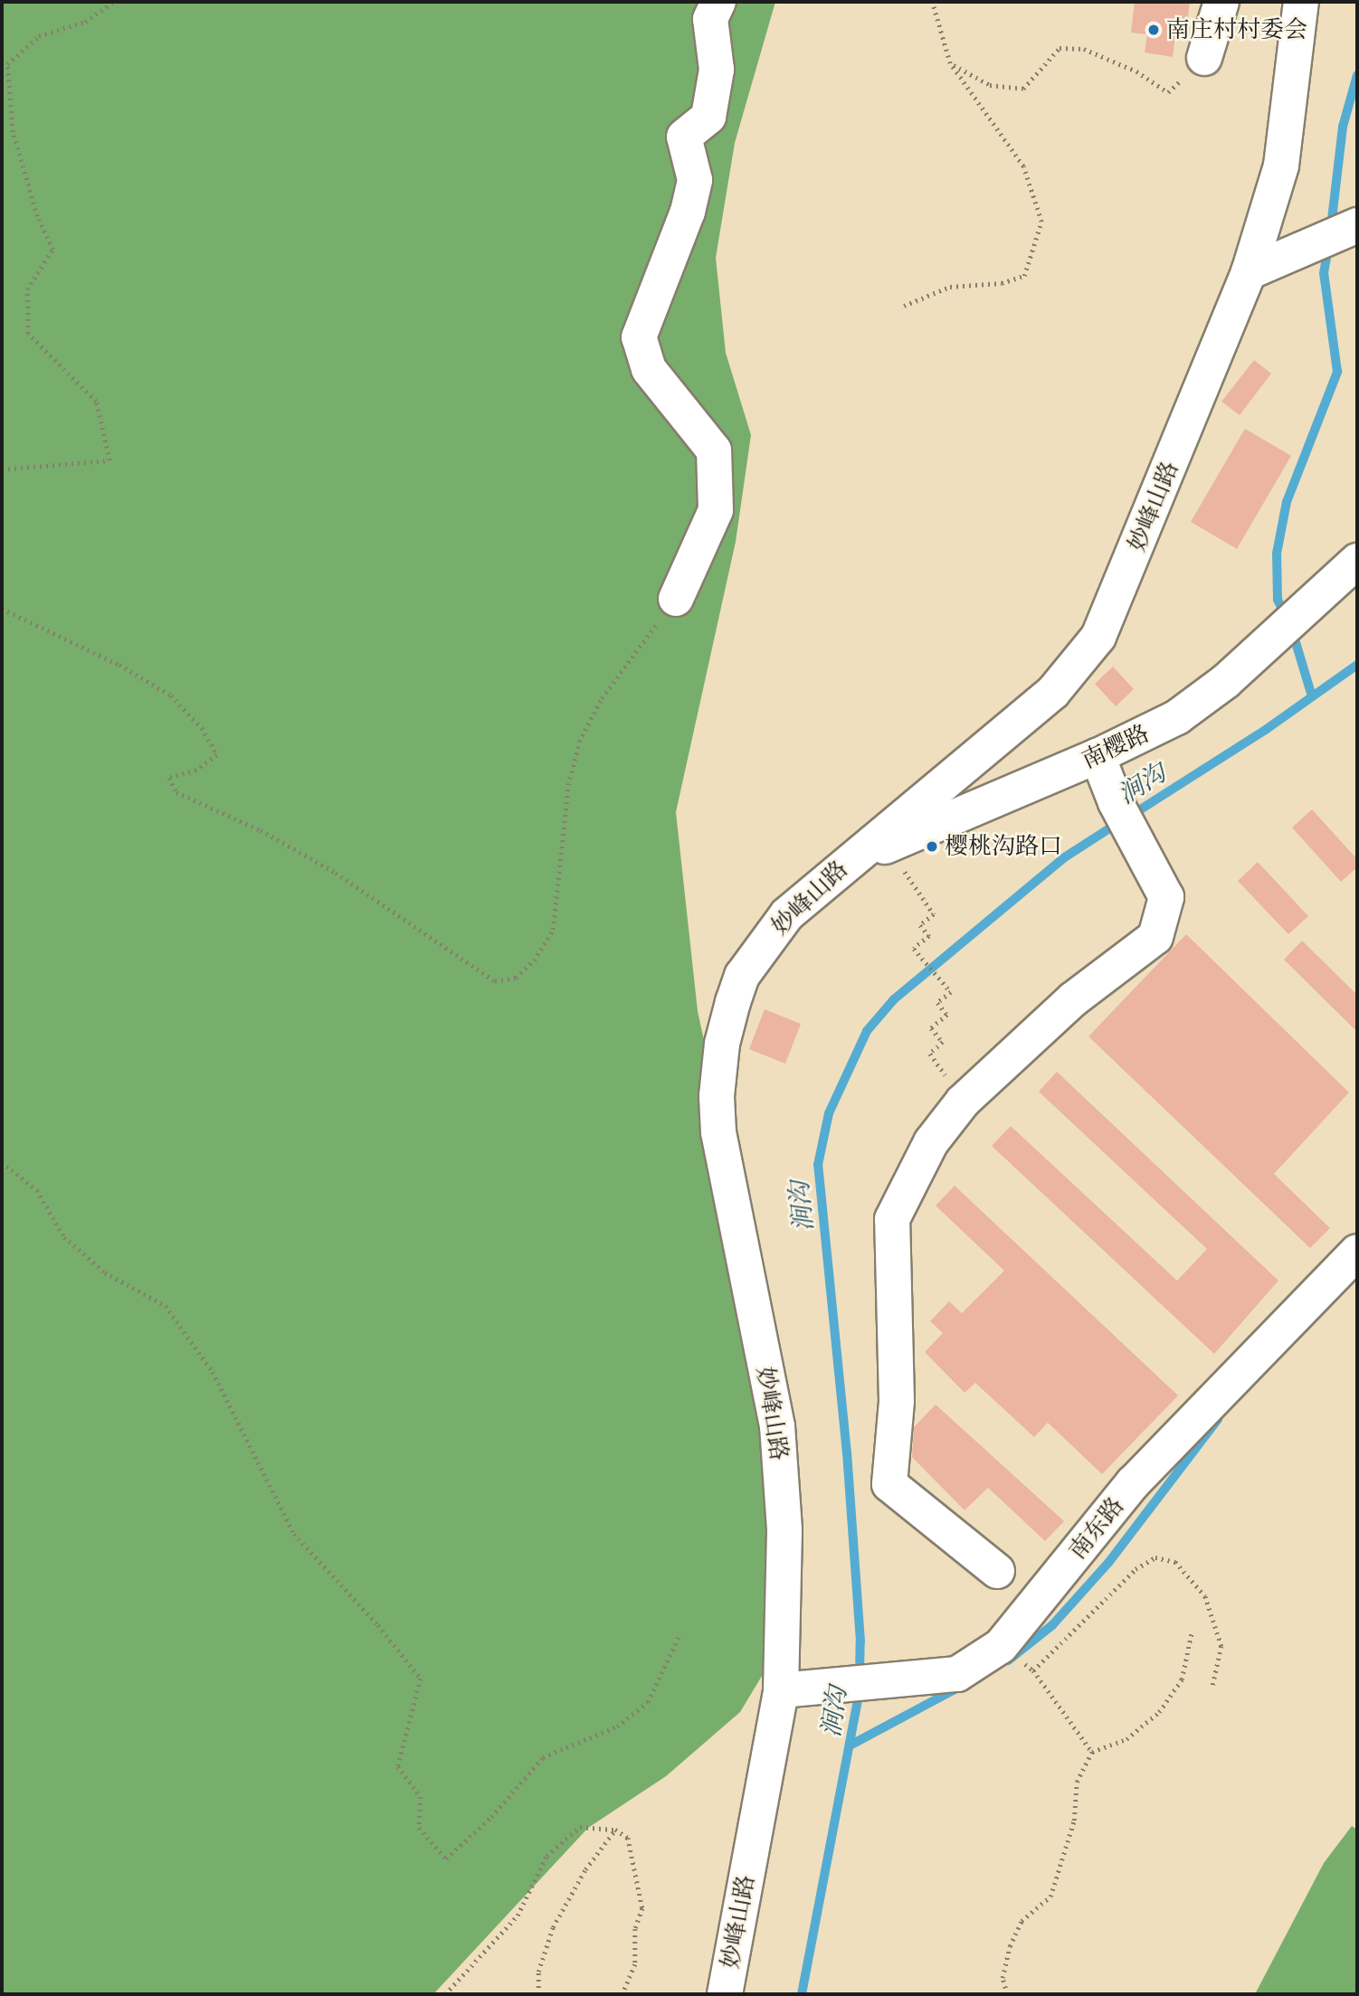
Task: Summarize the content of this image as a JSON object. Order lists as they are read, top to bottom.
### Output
{
  "streets": {
    "street": ["妙峰山路", "南樱路", "南东路"]
  },
  "crossings": [
    ["妙峰山路", "南樱路"],
    ["妙峰山路", "南东路"]
  ],
  "water": ["涧沟"],
  "places": ["南庄村村委会", "樱桃沟路口"]
}
